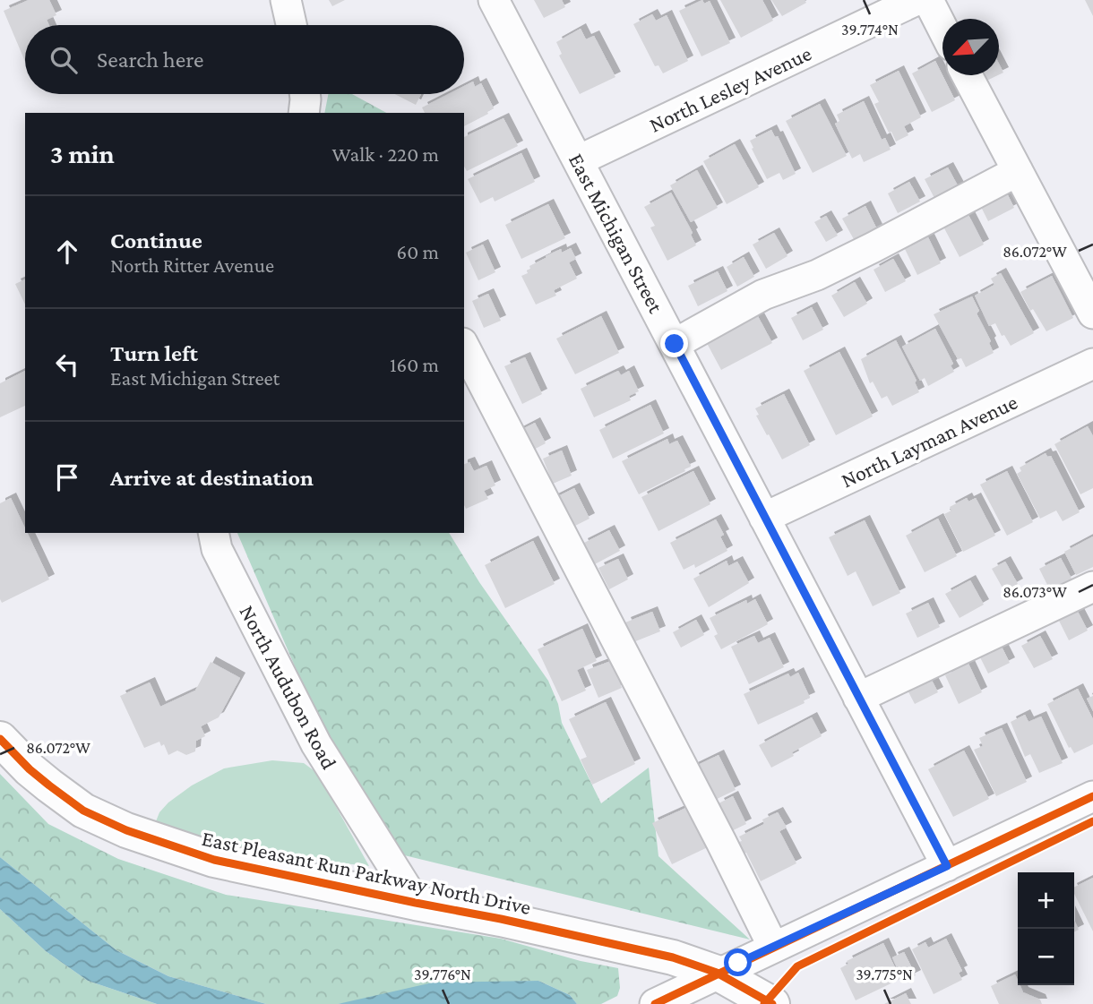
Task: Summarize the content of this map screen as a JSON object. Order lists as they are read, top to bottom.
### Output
{
  "streets": {
    "main road": ["East Pleasant Run Parkway North Drive"],
    "street": [
      "North Lesley Avenue",
      "East Michigan Street",
      "North Layman Avenue",
      "North Audubon Road"
    ]
  },
  "crossings": [
    ["North Lesley Avenue", "East Michigan Street"],
    ["East Michigan Street", "North Layman Avenue"],
    ["North Audubon Road", "East Pleasant Run Parkway North Drive"]
  ],
  "north": "bottom left",
  "page": {
    "search": "Search here",
    "heading": ["3 min", "Walk · 220 m"],
    "list": [
      ["Continue", "North Ritter Avenue", "60 m"],
      ["Turn left", "East Michigan Street", "160 m"],
      "Arrive at destination"
    ],
    "map_buttons": ["+", "−"]
  },
  "coordinates": [
    "39.774°N",
    "86.072°W",
    "86.073°W",
    "39.776°N",
    "39.775°N"
  ]
}
